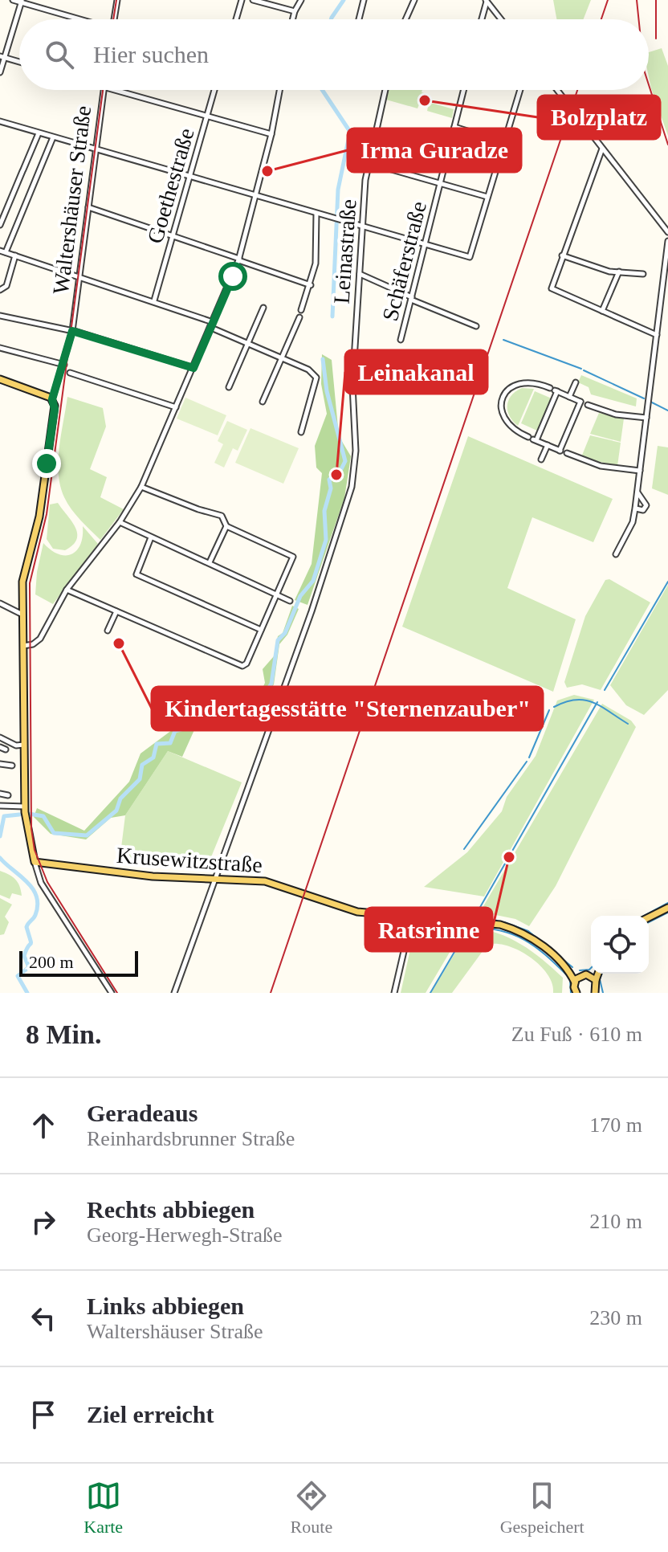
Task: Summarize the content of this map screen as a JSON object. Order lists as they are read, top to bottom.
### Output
{
  "streets": {
    "main road": ["Waltershäuser Straße", "Krusewitzstraße"],
    "street": ["Goethestraße", "Leinastraße", "Schäferstraße"]
  },
  "crossings": [
    ["Waltershäuser Straße", "Krusewitzstraße"],
    ["Leinastraße", "Krusewitzstraße"]
  ],
  "places": [
    "Bolzplatz",
    "Irma Guradze",
    "Leinakanal",
    "Kindertagesstätte \"Sternenzauber\"",
    "Ratsrinne"
  ],
  "scale_bar": "200 m",
  "page": {
    "search": "Hier suchen",
    "scale": "200 m",
    "heading": ["8 Min.", "Zu Fuß · 610 m"],
    "list": [
      ["Geradeaus", "Reinhardsbrunner Straße", "170 m"],
      ["Rechts abbiegen", "Georg-Herwegh-Straße", "210 m"],
      ["Links abbiegen", "Waltershäuser Straße", "230 m"],
      "Ziel erreicht"
    ],
    "nav": ["Karte", "Route", "Gespeichert"]
  }
}
